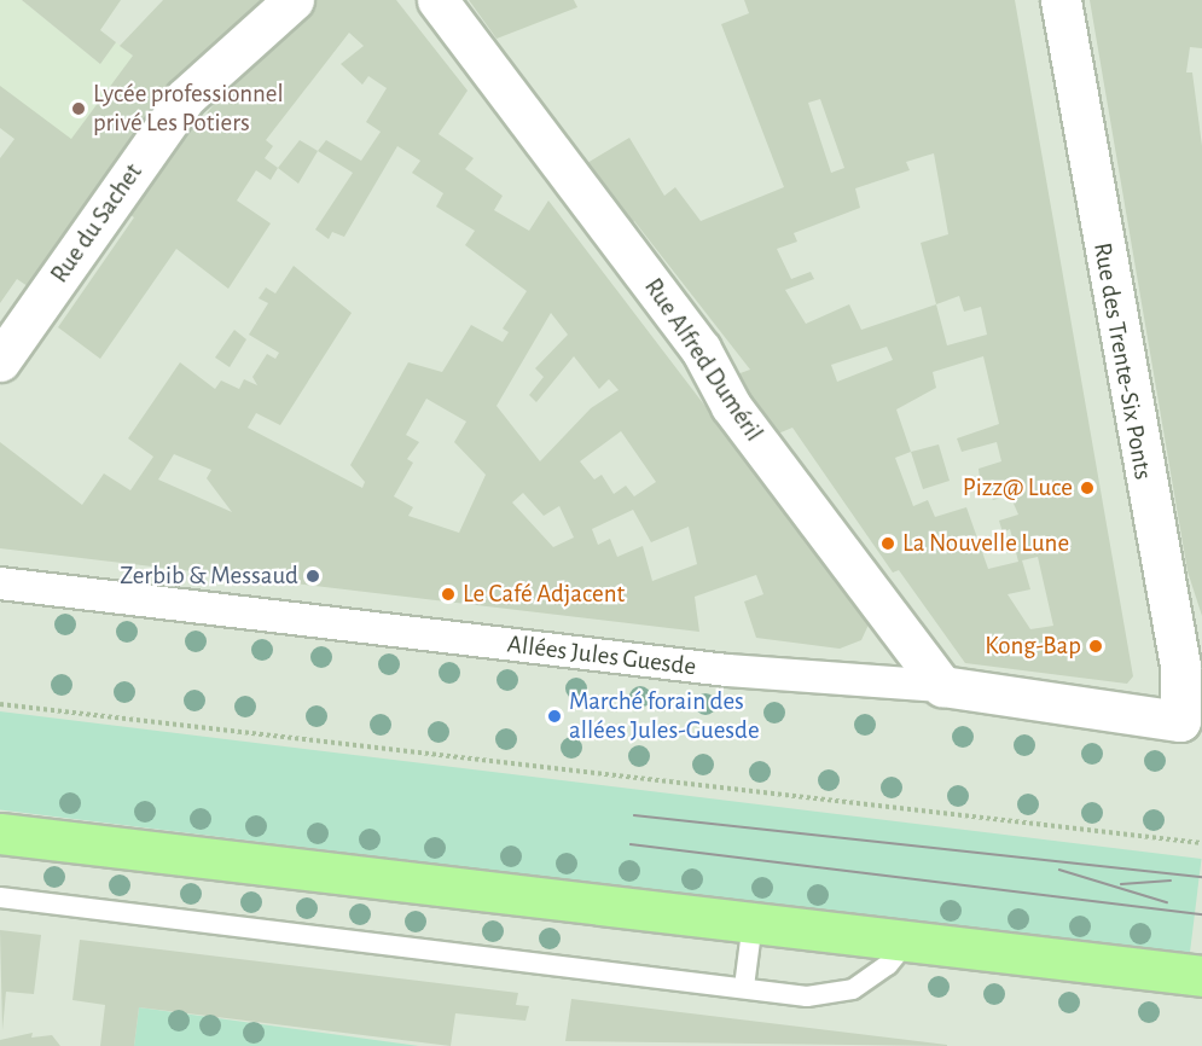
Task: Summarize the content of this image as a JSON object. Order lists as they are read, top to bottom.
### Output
{
  "streets": {
    "street": [
      "Rue du Sachet",
      "Rue Alfred Duméril",
      "Rue des Trente-Six Ponts",
      "Allées Jules Guesde"
    ]
  },
  "crossings": [
    ["Rue Alfred Duméril", "Allées Jules Guesde"],
    ["Rue des Trente-Six Ponts", "Allées Jules Guesde"]
  ],
  "places": [
    "Lycée professionnel privé Les Potiers",
    "Pizz@ Luce",
    "La Nouvelle Lune",
    "Zerbib & Messaud",
    "Le Café Adjacent",
    "Kong-Bap",
    "Marché forain des allées Jules-Guesde"
  ]
}
